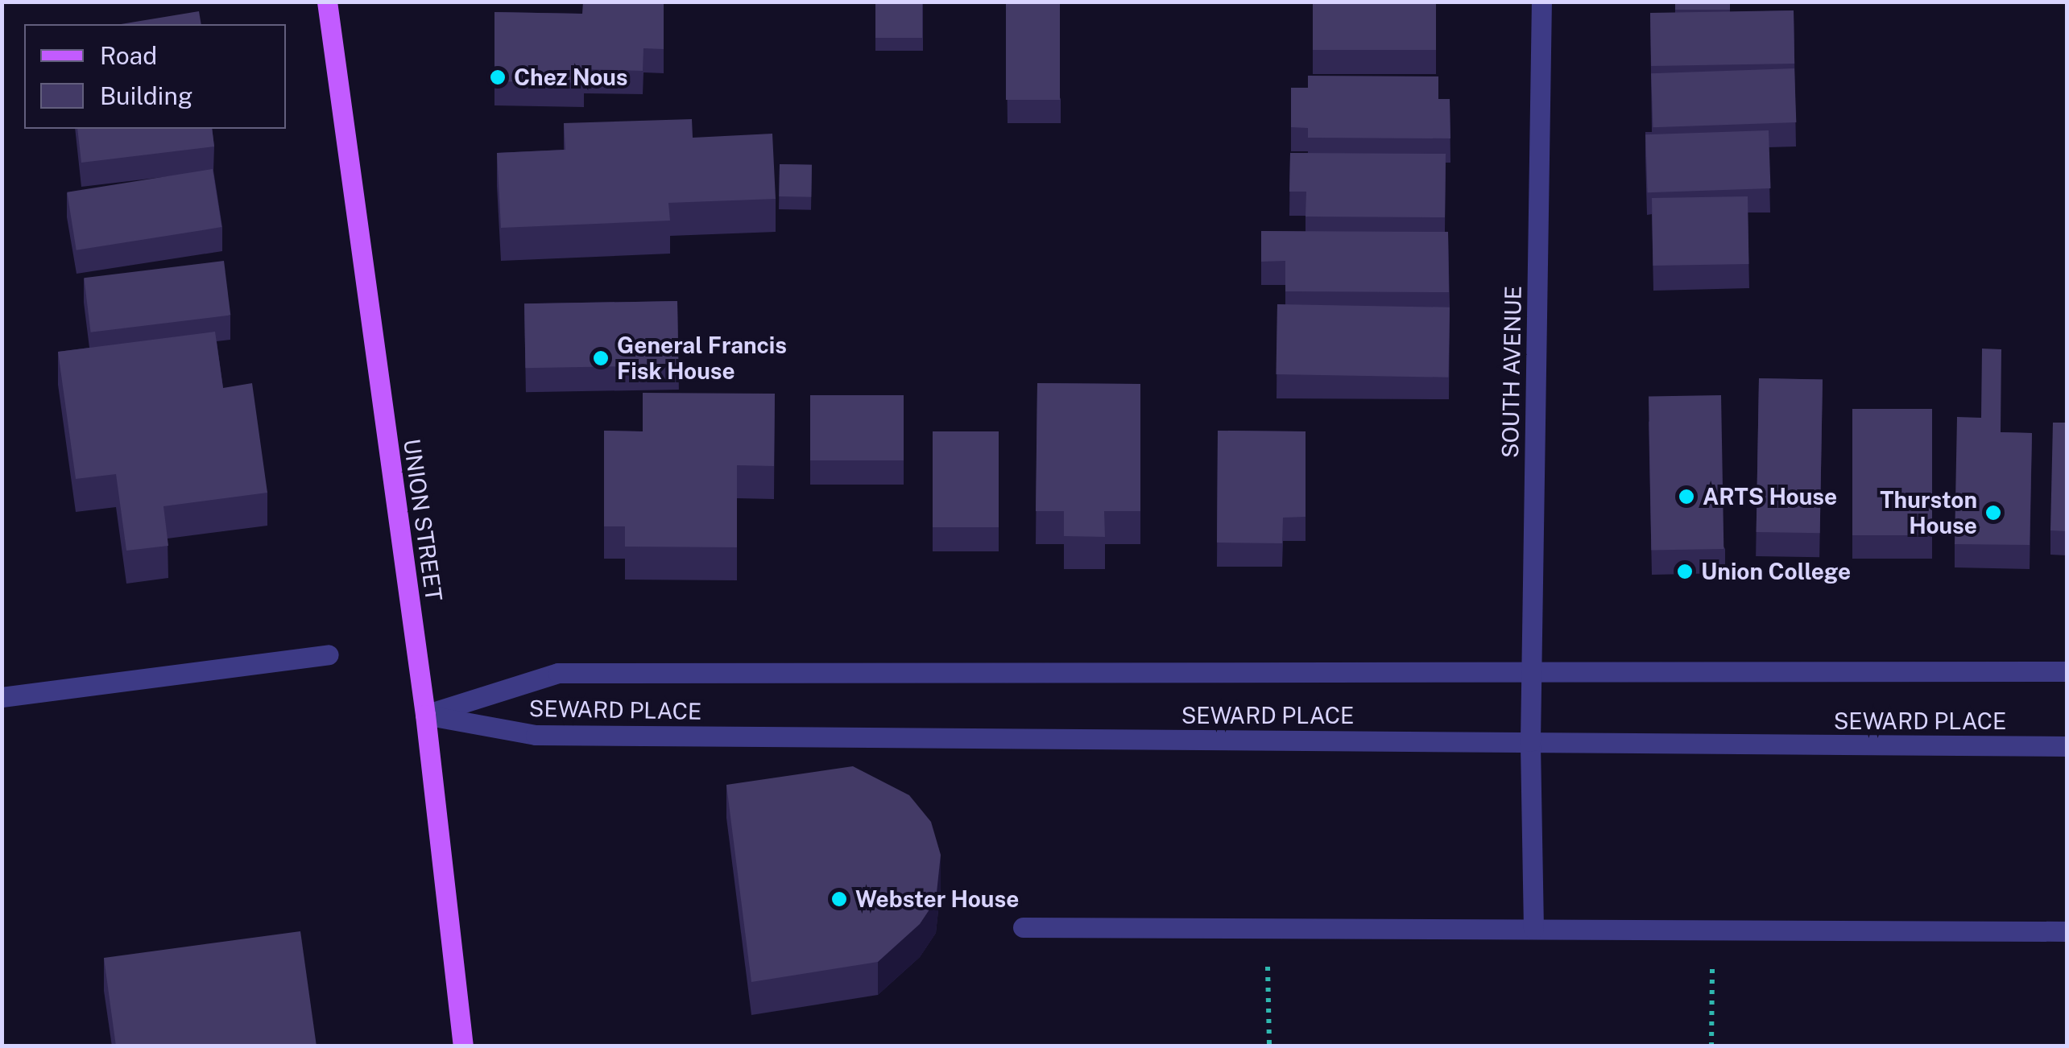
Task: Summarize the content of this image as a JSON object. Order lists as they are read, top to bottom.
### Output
{
  "streets": {
    "main road": ["UNION STREET"],
    "street": ["SOUTH AVENUE", "SEWARD PLACE"]
  },
  "crossings": [
    ["SOUTH AVENUE", "SEWARD PLACE"],
    ["UNION STREET", "SEWARD PLACE"]
  ],
  "places": [
    "Chez Nous",
    "General Francis Fisk House",
    "ARTS House",
    "Thurston House",
    "Union College",
    "Webster House"
  ],
  "legend": ["Road", "Building"]
}
